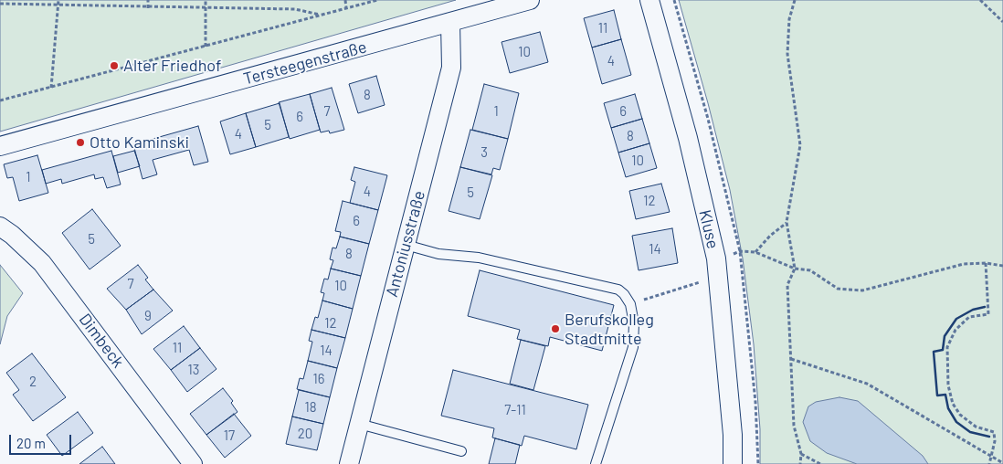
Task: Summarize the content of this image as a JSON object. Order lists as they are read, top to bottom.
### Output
{
  "streets": {
    "street": [
      "Tersteegenstraße",
      "Kluse",
      "Antoniusstraße",
      "Dimbeck"
    ]
  },
  "crossings": [
    ["Tersteegenstraße", "Antoniusstraße"]
  ],
  "places": ["Alter Friedhof", "Otto Kaminski", "Berufskolleg Stadtmitte"],
  "house_numbers": [
    "11",
    "10",
    "4",
    "8",
    "7",
    "1",
    "6",
    "6",
    "5",
    "4",
    "8",
    "3",
    "10",
    "1",
    "4",
    "5",
    "12",
    "6",
    "5",
    "14",
    "8",
    "7",
    "10",
    "9",
    "12",
    "11",
    "14",
    "13",
    "16",
    "2",
    "18",
    "7-11",
    "20",
    "17"
  ],
  "scale_bar": "20 m"
}
